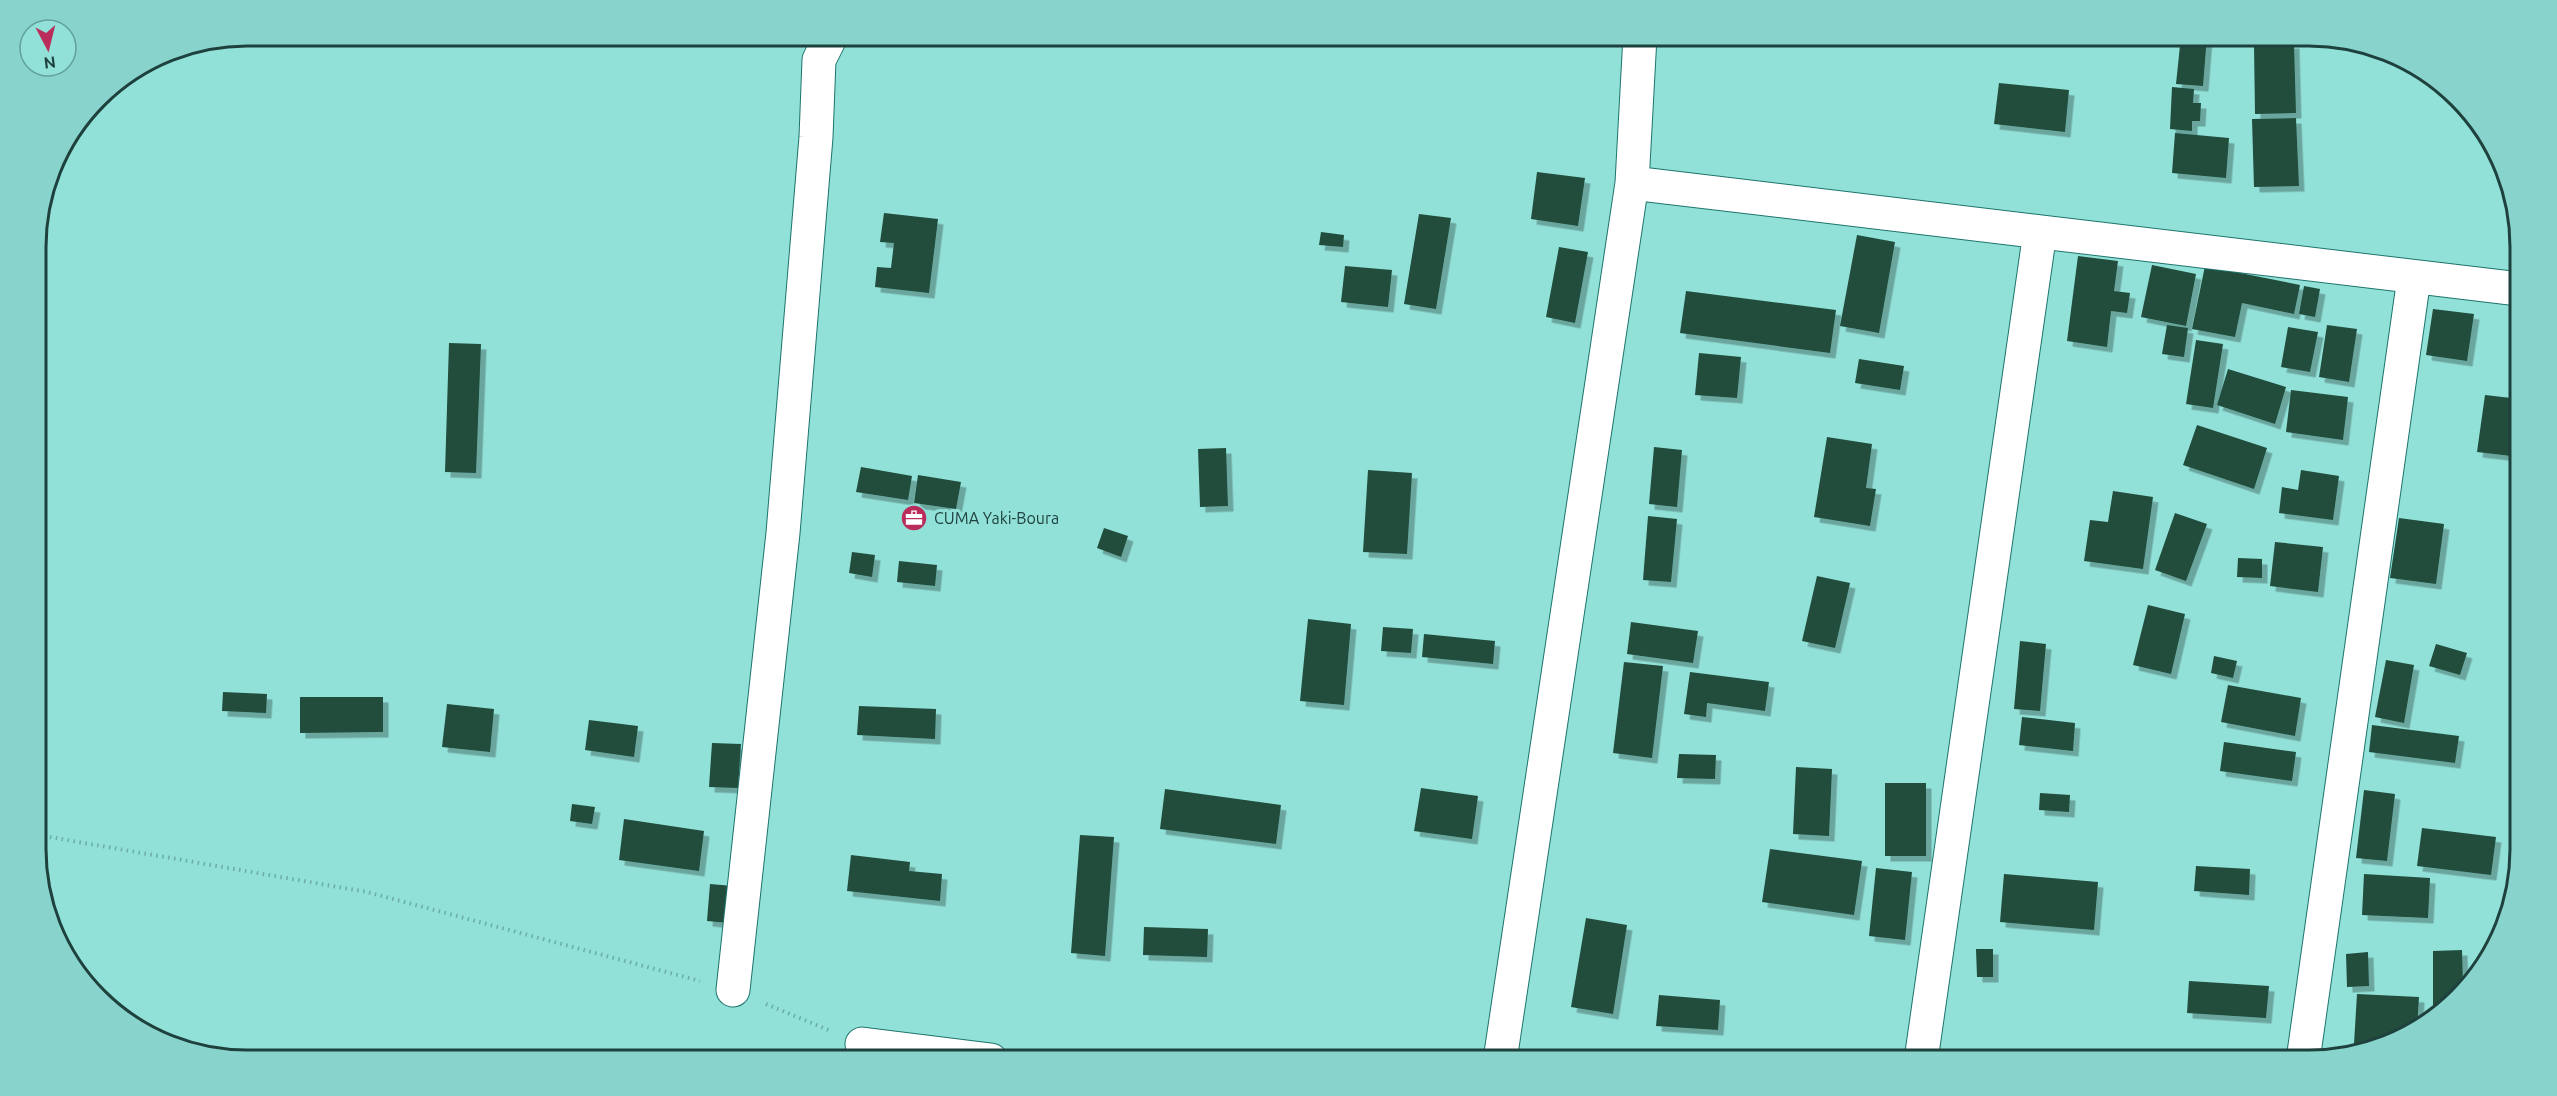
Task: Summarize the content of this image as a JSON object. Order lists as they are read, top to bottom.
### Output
{
  "places": {
    "office": ["CUMA Yaki-Boura"]
  },
  "north": "bottom"
}
